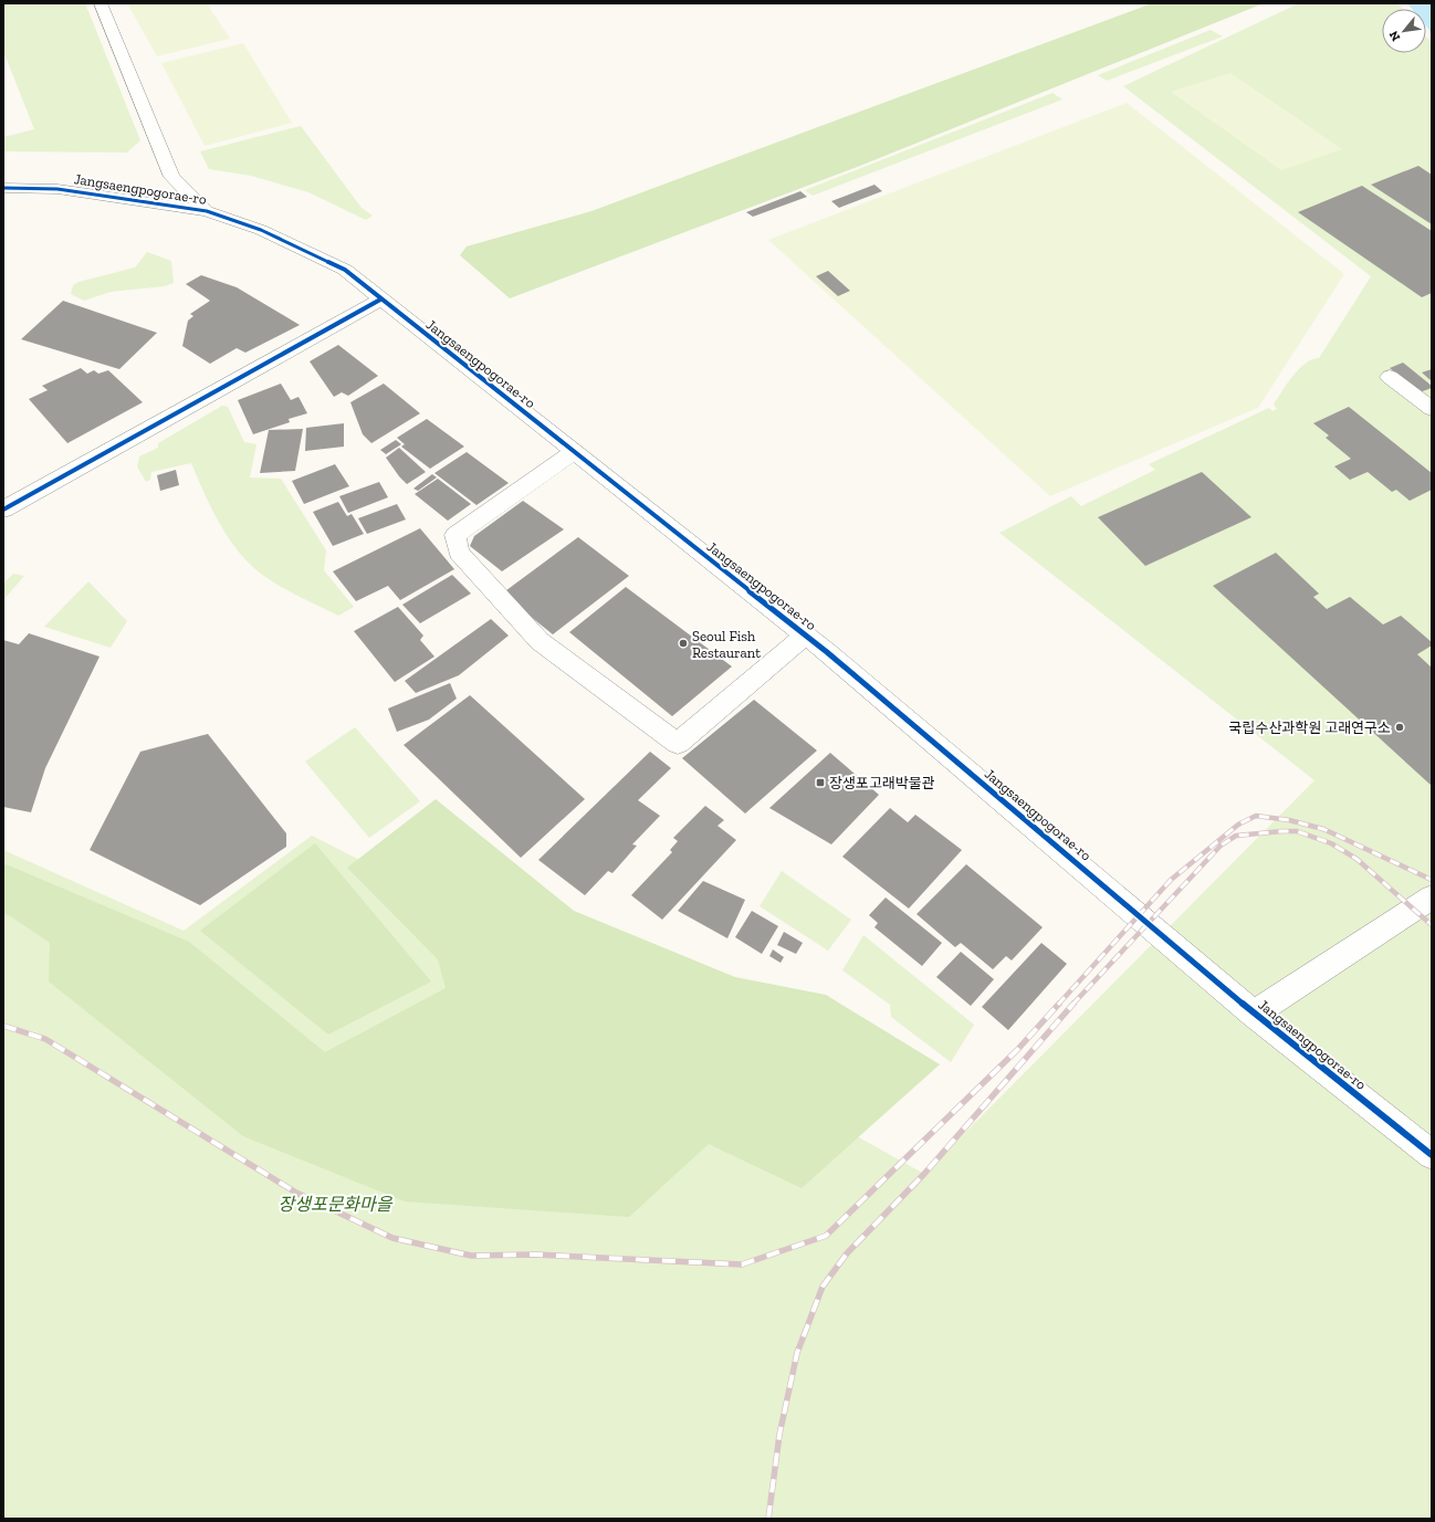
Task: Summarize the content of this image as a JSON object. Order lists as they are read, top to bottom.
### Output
{
  "streets": {
    "street": ["Jangsaengpogorae-ro"]
  },
  "parks": ["장생포문화마을"],
  "places": {
    "other": ["Seoul Fish Restaurant", "국립수산과학원 고래연구소"],
    "transit": ["장생포고래박물관"]
  },
  "north": "bottom left"
}
